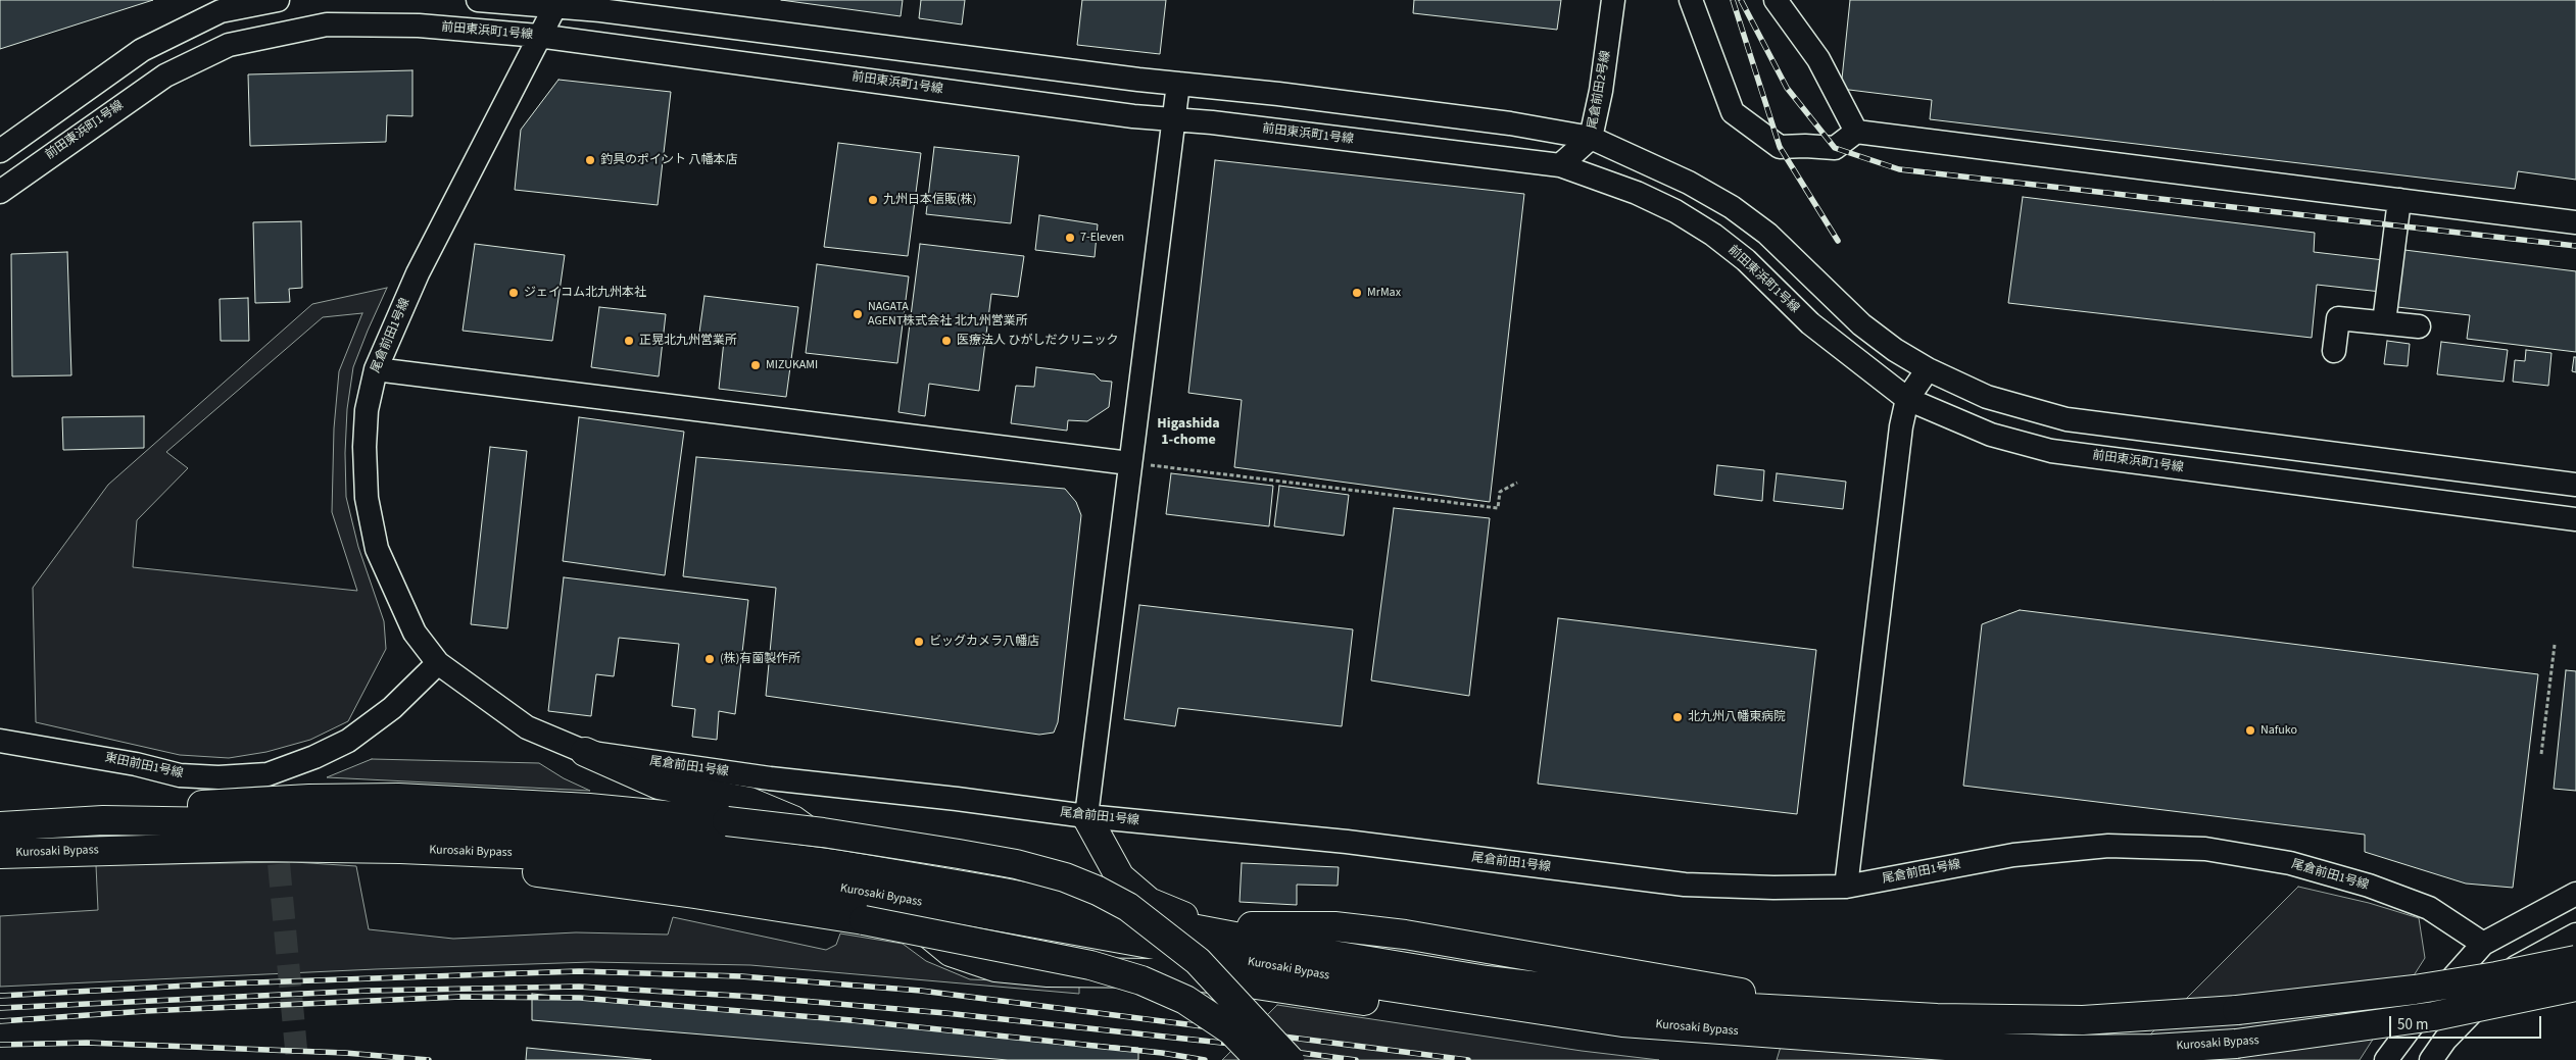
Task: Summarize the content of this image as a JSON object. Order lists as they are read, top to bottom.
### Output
{
  "streets": {
    "highway": ["Kurosaki Bypass"],
    "street": [
      "前田東浜町1号線",
      "尾倉前田2号線",
      "尾倉前田1号線",
      "東田前田1号線"
    ]
  },
  "crossings": [
    ["前田東浜町1号線", "尾倉前田2号線"],
    ["前田東浜町1号線", "尾倉前田1号線"],
    ["尾倉前田1号線", "東田前田1号線"]
  ],
  "districts": ["Higashida 1-chome"],
  "places": [
    "釣具のポイント 八幡本店",
    "九州日本信販(株)",
    "7-Eleven",
    "ジェイコム北九州本社",
    "MrMax",
    "NAGATA AGENT株式会社 北九州営業所",
    "正晃北九州営業所",
    "医療法人 ひがしだクリニック",
    "MIZUKAMI",
    "ビッグカメラ八幡店",
    "(株)有薗製作所",
    "北九州八幡東病院",
    "Nafuko"
  ],
  "scale_bar": "50 m"
}
